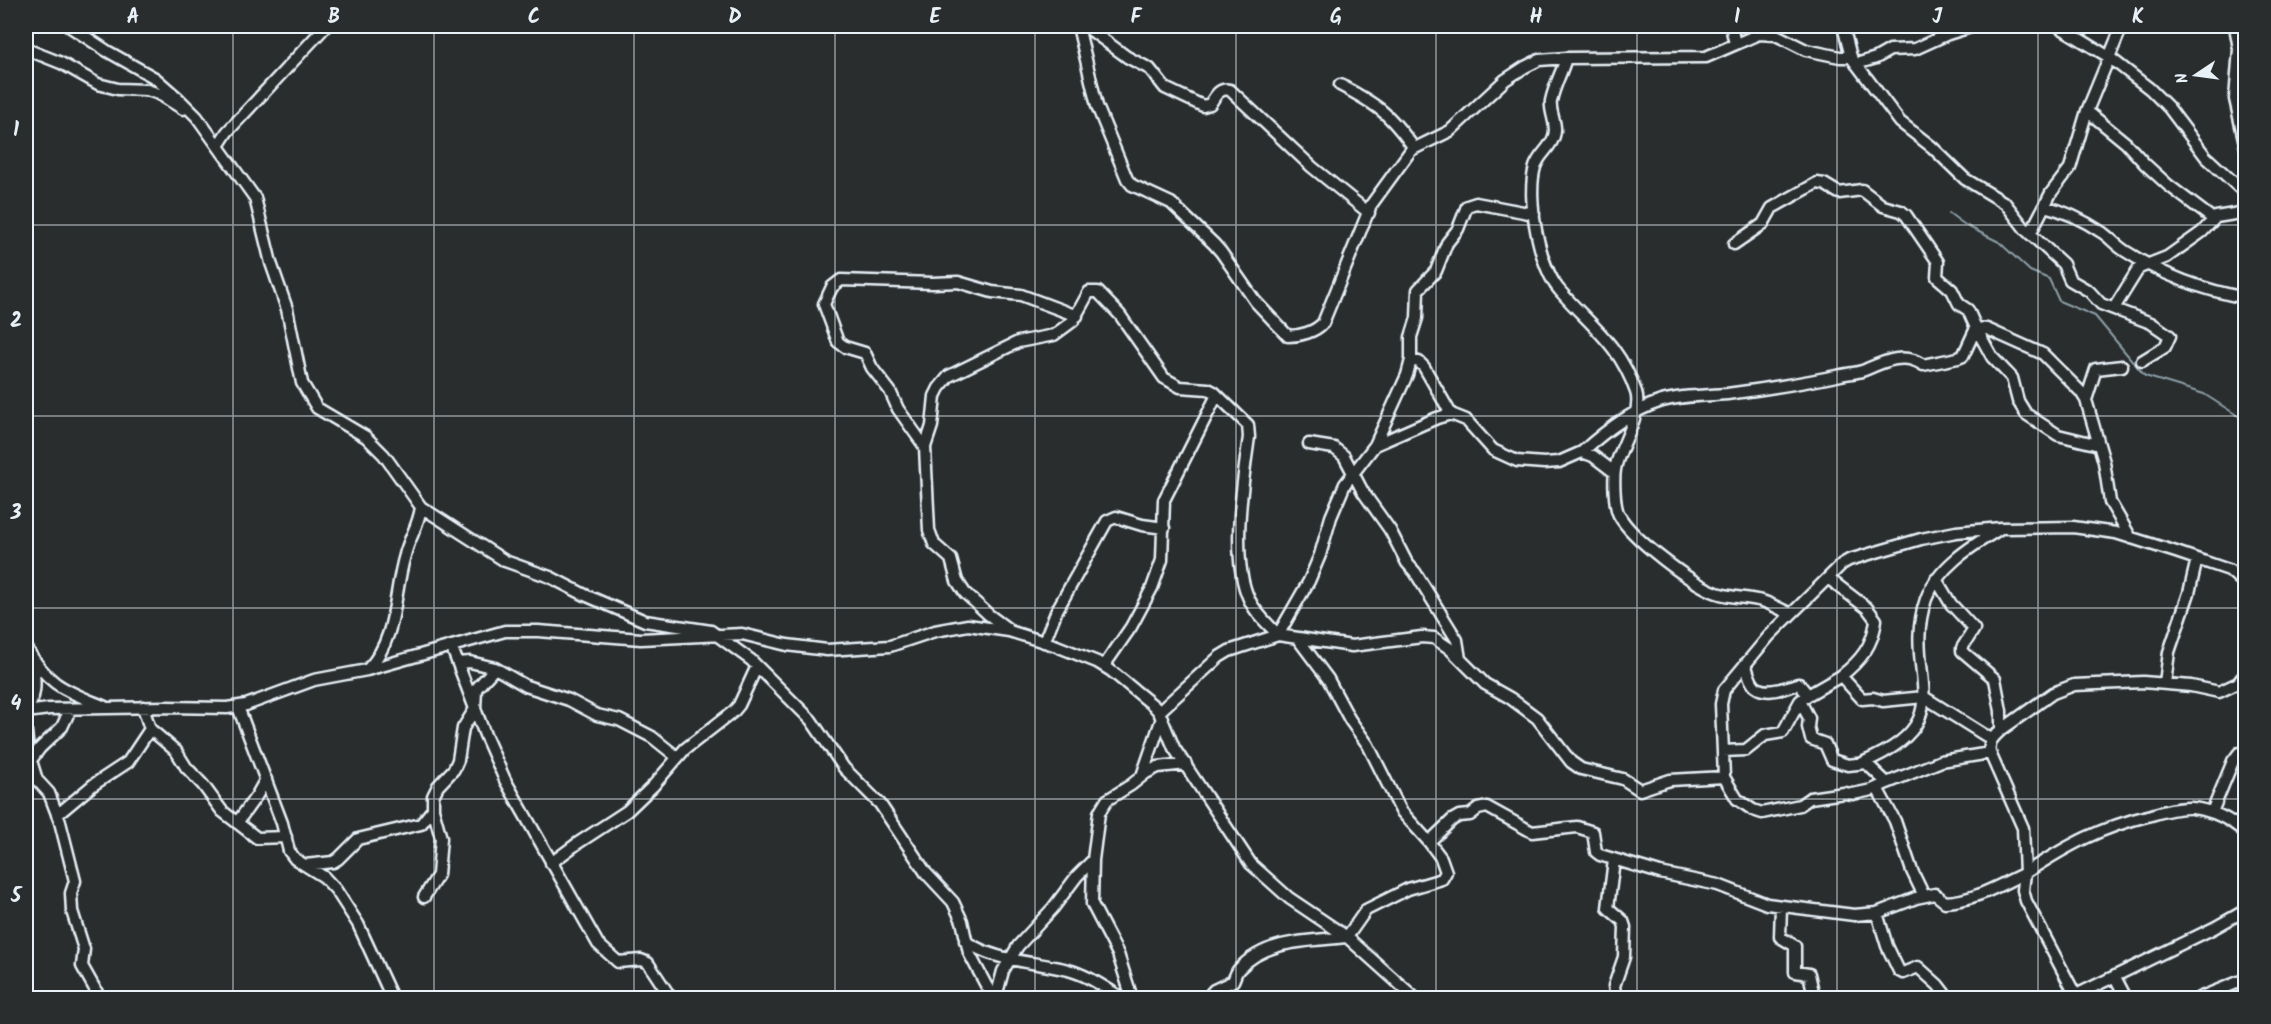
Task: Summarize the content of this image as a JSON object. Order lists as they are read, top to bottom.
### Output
{
  "north": "left",
  "grid": {
    "columns": [
      "A",
      "B",
      "C",
      "D",
      "E",
      "F",
      "G",
      "H",
      "I",
      "J",
      "K"
    ],
    "rows": [
      "1",
      "2",
      "3",
      "4",
      "5"
    ]
  }
}
